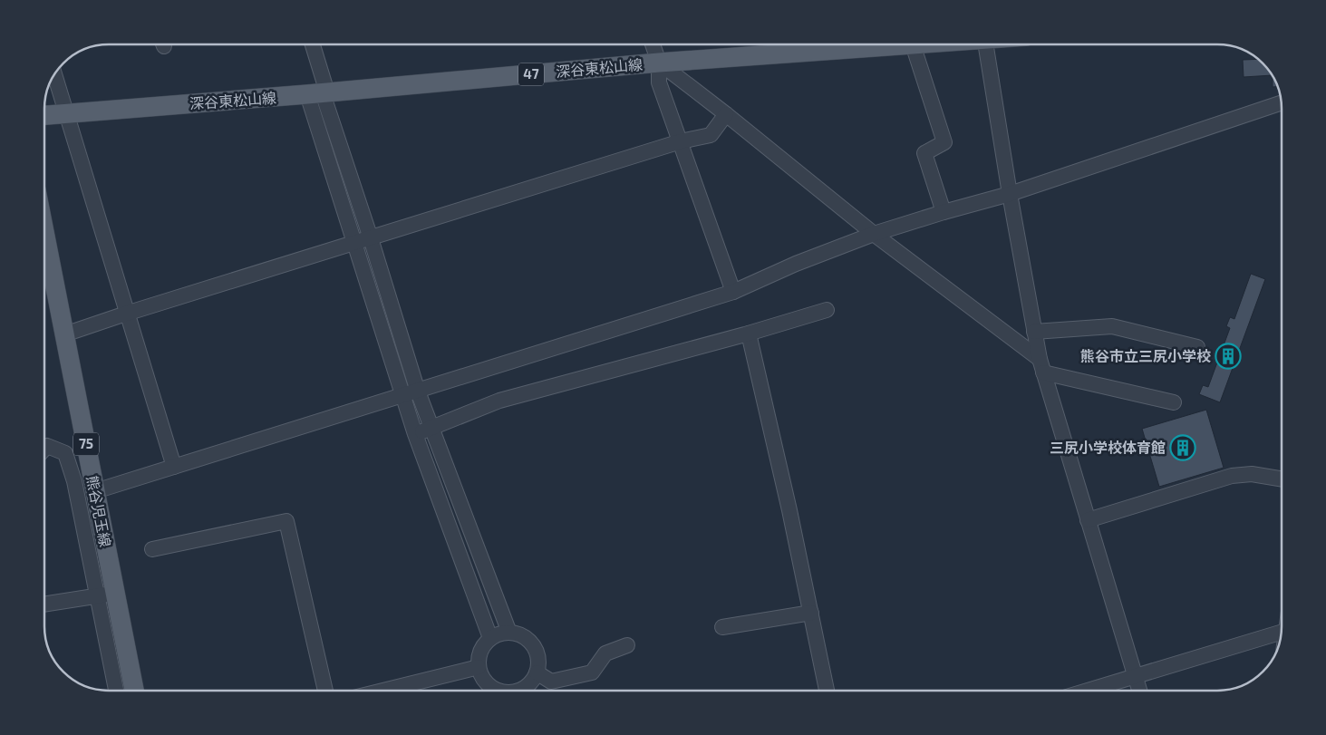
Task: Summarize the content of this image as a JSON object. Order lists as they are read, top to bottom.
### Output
{
  "streets": {
    "main road": [
      "深谷東松山線",
      "47",
      "75",
      "熊谷児玉線"
    ]
  },
  "places": {
    "building": ["熊谷市立三尻小学校", "三尻小学校体育館"]
  }
}
